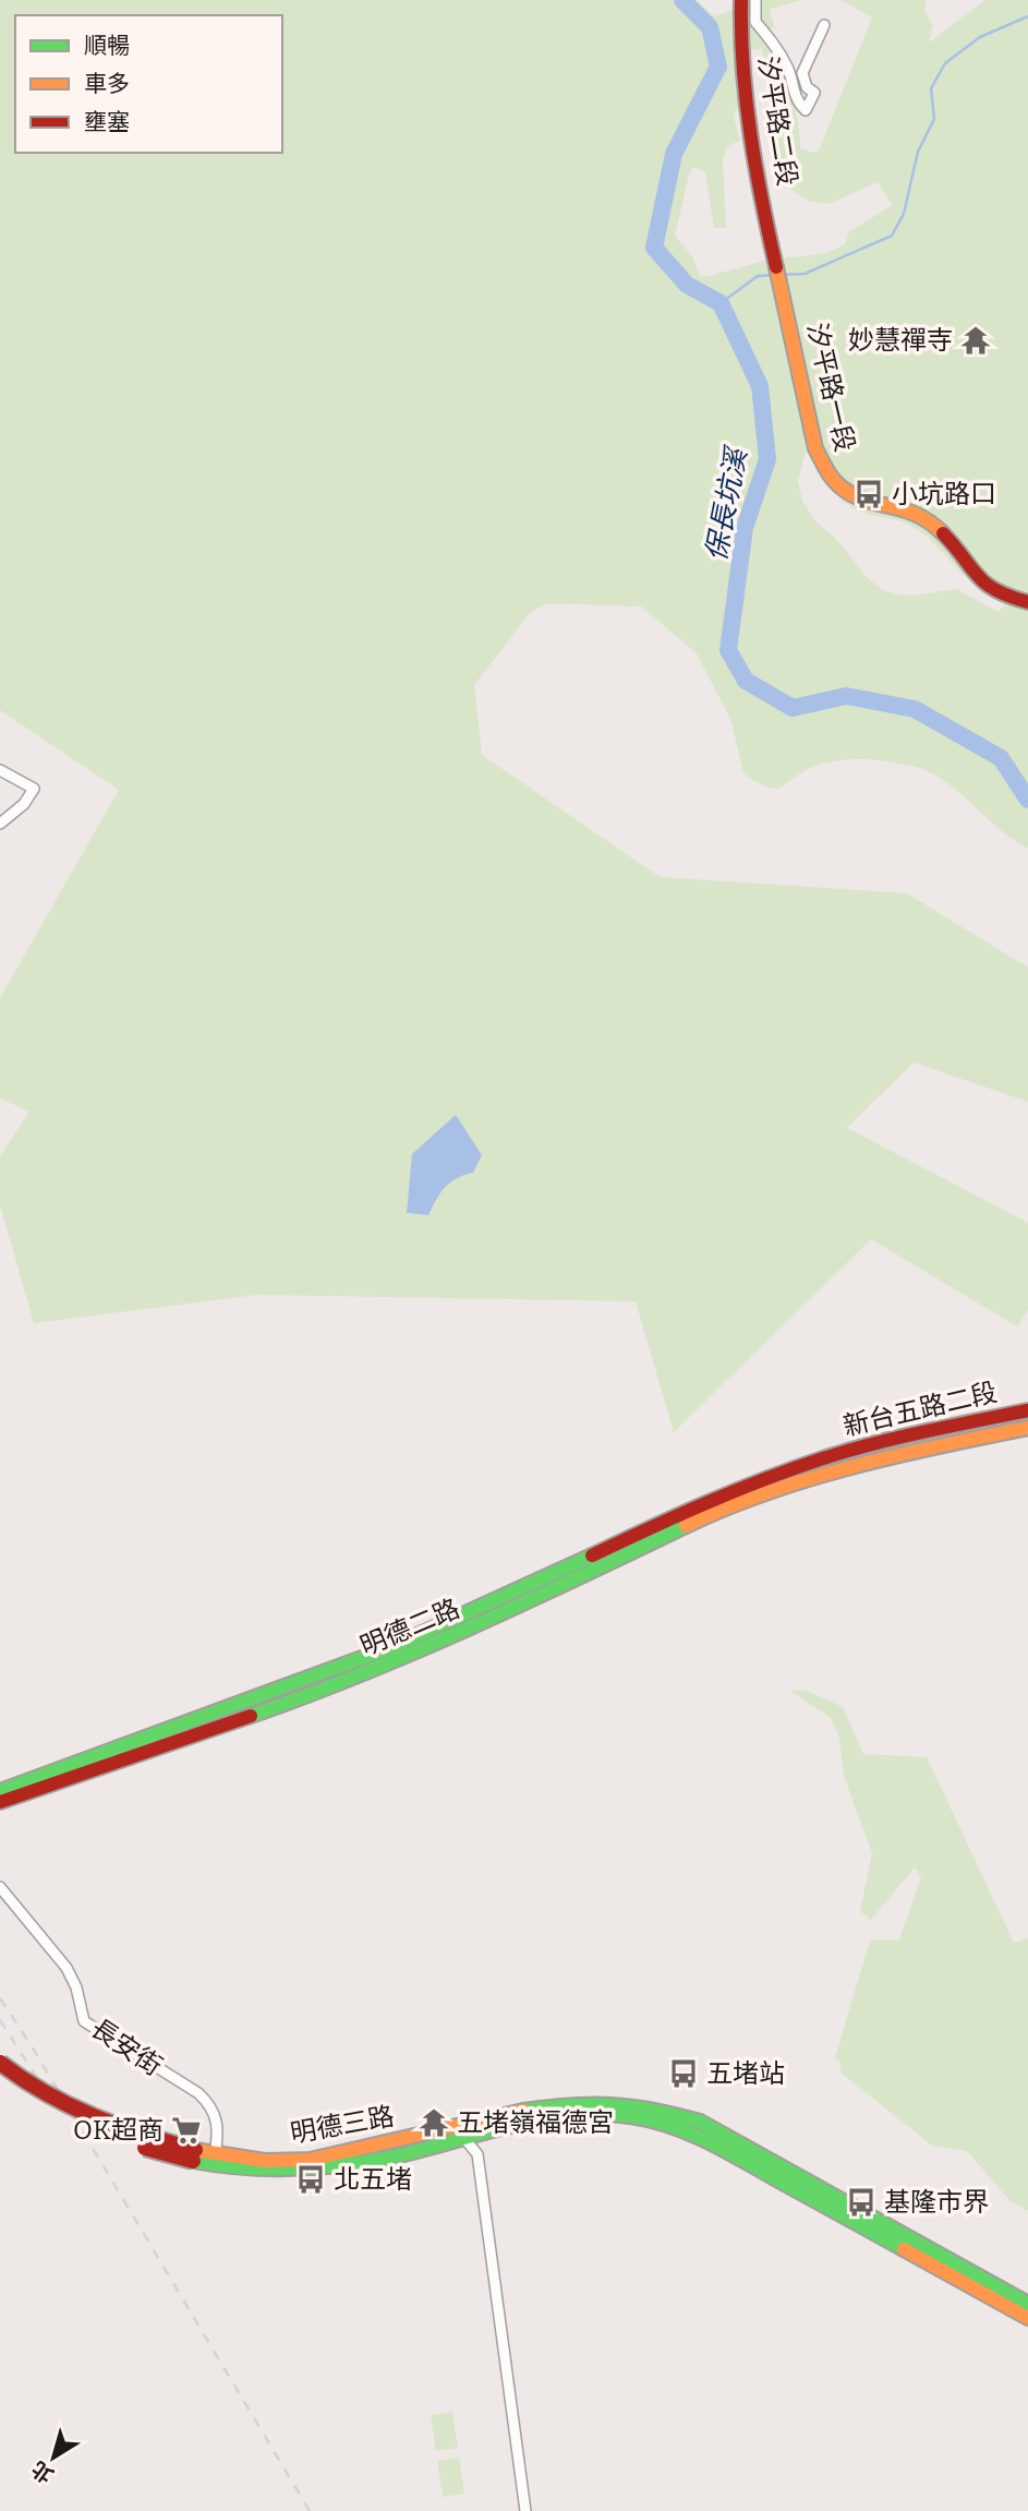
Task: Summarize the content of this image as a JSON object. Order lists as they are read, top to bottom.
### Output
{
  "streets": {
    "main road": [
      "汐平路二段",
      "汐平路一段",
      "新台五路二段",
      "明德二路",
      "明德三路"
    ],
    "street": ["長安街"]
  },
  "crossings": [
    ["汐平路二段", "汐平路一段"],
    ["新台五路二段", "明德二路"],
    ["長安街", "明德三路"]
  ],
  "water": ["保長坑溪"],
  "places": {
    "temple": ["妙慧禪寺", "五堵嶺福德宮"],
    "bus stop": [
      "小坑路口",
      "五堵站",
      "北五堵",
      "基隆市界"
    ],
    "supermarket": ["OK超商"]
  },
  "legend": ["順暢", "車多", "壅塞"],
  "north": "bottom left"
}
